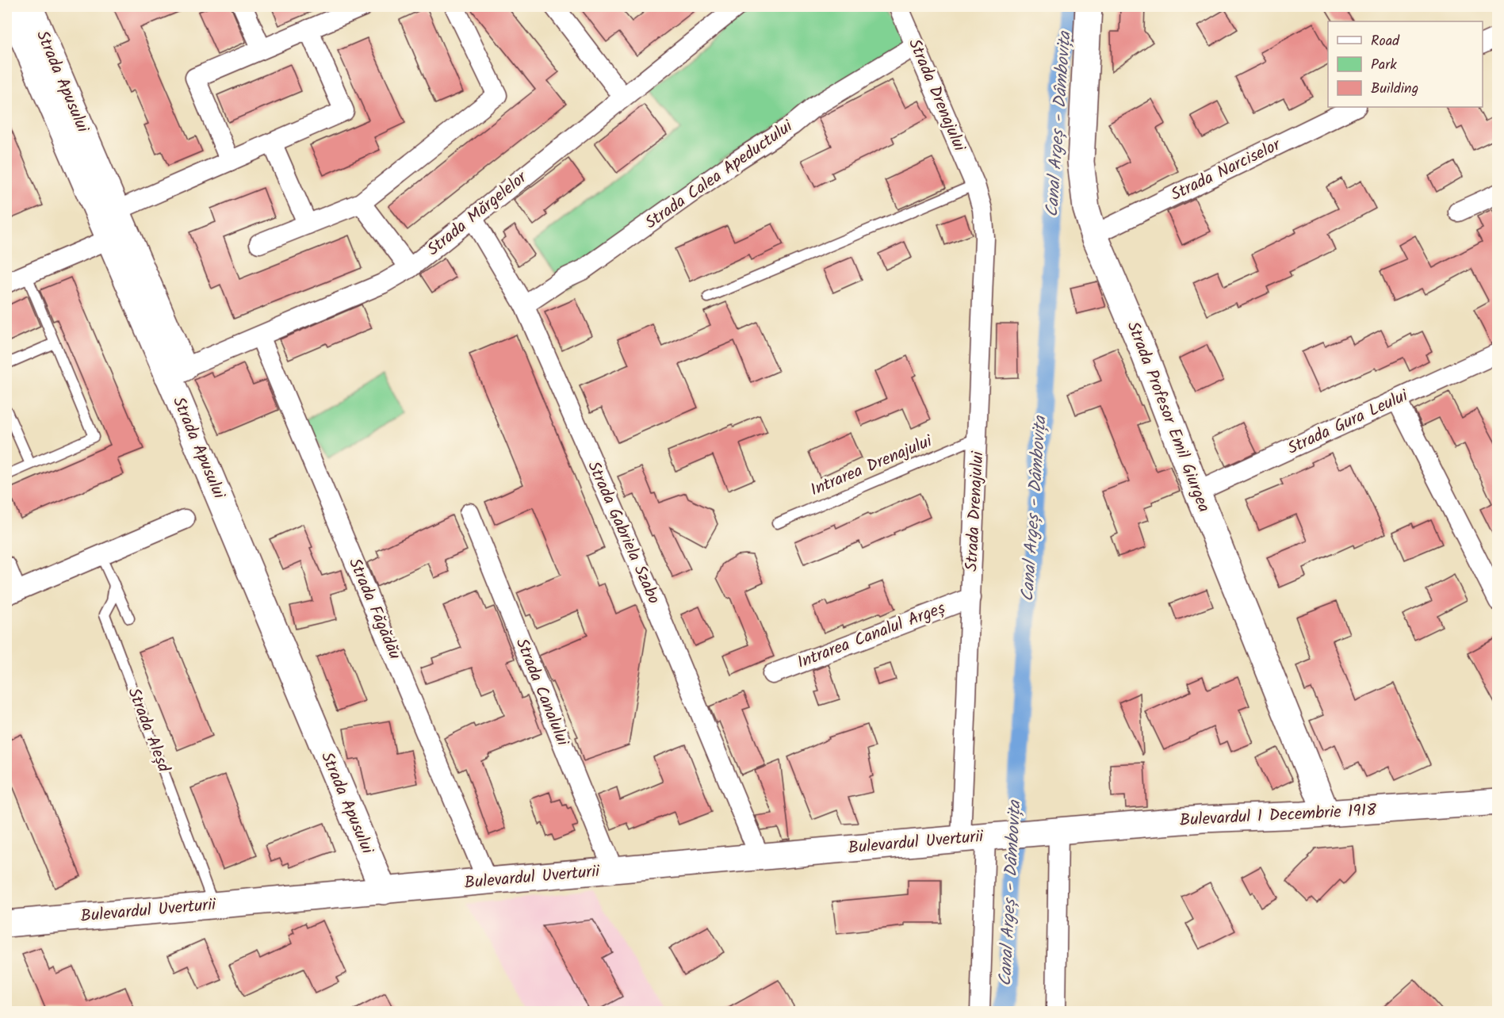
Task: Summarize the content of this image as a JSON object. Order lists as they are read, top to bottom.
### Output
{
  "streets": {
    "main road": [
      "Strada Apusului",
      "Strada Profesor Emil Giurgea",
      "Bulevardul 1 Decembrie 1918",
      "Bulevardul Uverturii"
    ],
    "street": [
      "Strada Drenajului",
      "Strada Narciselor",
      "Strada Calea Apeductului",
      "Strada Mărgelelor",
      "Strada Gura Leului",
      "Strada Gabriela Szabo",
      "Strada Făgădău",
      "Intrarea Canalul Argeș",
      "Strada Canalului"
    ],
    "lane": ["Intrarea Drenajului", "Strada Aleșd"]
  },
  "crossings": [
    ["Strada Apusului", "Strada Mărgelelor"],
    ["Strada Apusului", "Bulevardul Uverturii"],
    ["Strada Drenajului", "Strada Calea Apeductului"],
    ["Strada Drenajului", "Intrarea Drenajului"],
    ["Strada Drenajului", "Intrarea Canalul Argeș"],
    ["Strada Drenajului", "Bulevardul Uverturii"],
    ["Strada Narciselor", "Strada Profesor Emil Giurgea"],
    ["Strada Calea Apeductului", "Strada Gabriela Szabo"],
    ["Strada Mărgelelor", "Strada Gabriela Szabo"],
    ["Strada Mărgelelor", "Strada Făgădău"],
    ["Strada Profesor Emil Giurgea", "Strada Gura Leului"],
    ["Strada Profesor Emil Giurgea", "Bulevardul 1 Decembrie 1918"],
    ["Strada Gabriela Szabo", "Bulevardul Uverturii"],
    ["Strada Făgădău", "Bulevardul Uverturii"],
    ["Strada Canalului", "Bulevardul Uverturii"],
    ["Strada Aleșd", "Bulevardul Uverturii"],
    ["Bulevardul 1 Decembrie 1918", "Bulevardul Uverturii"]
  ],
  "water": ["Canal Argeș - Dâmbovița"],
  "legend": ["Road", "Park", "Building"]
}
